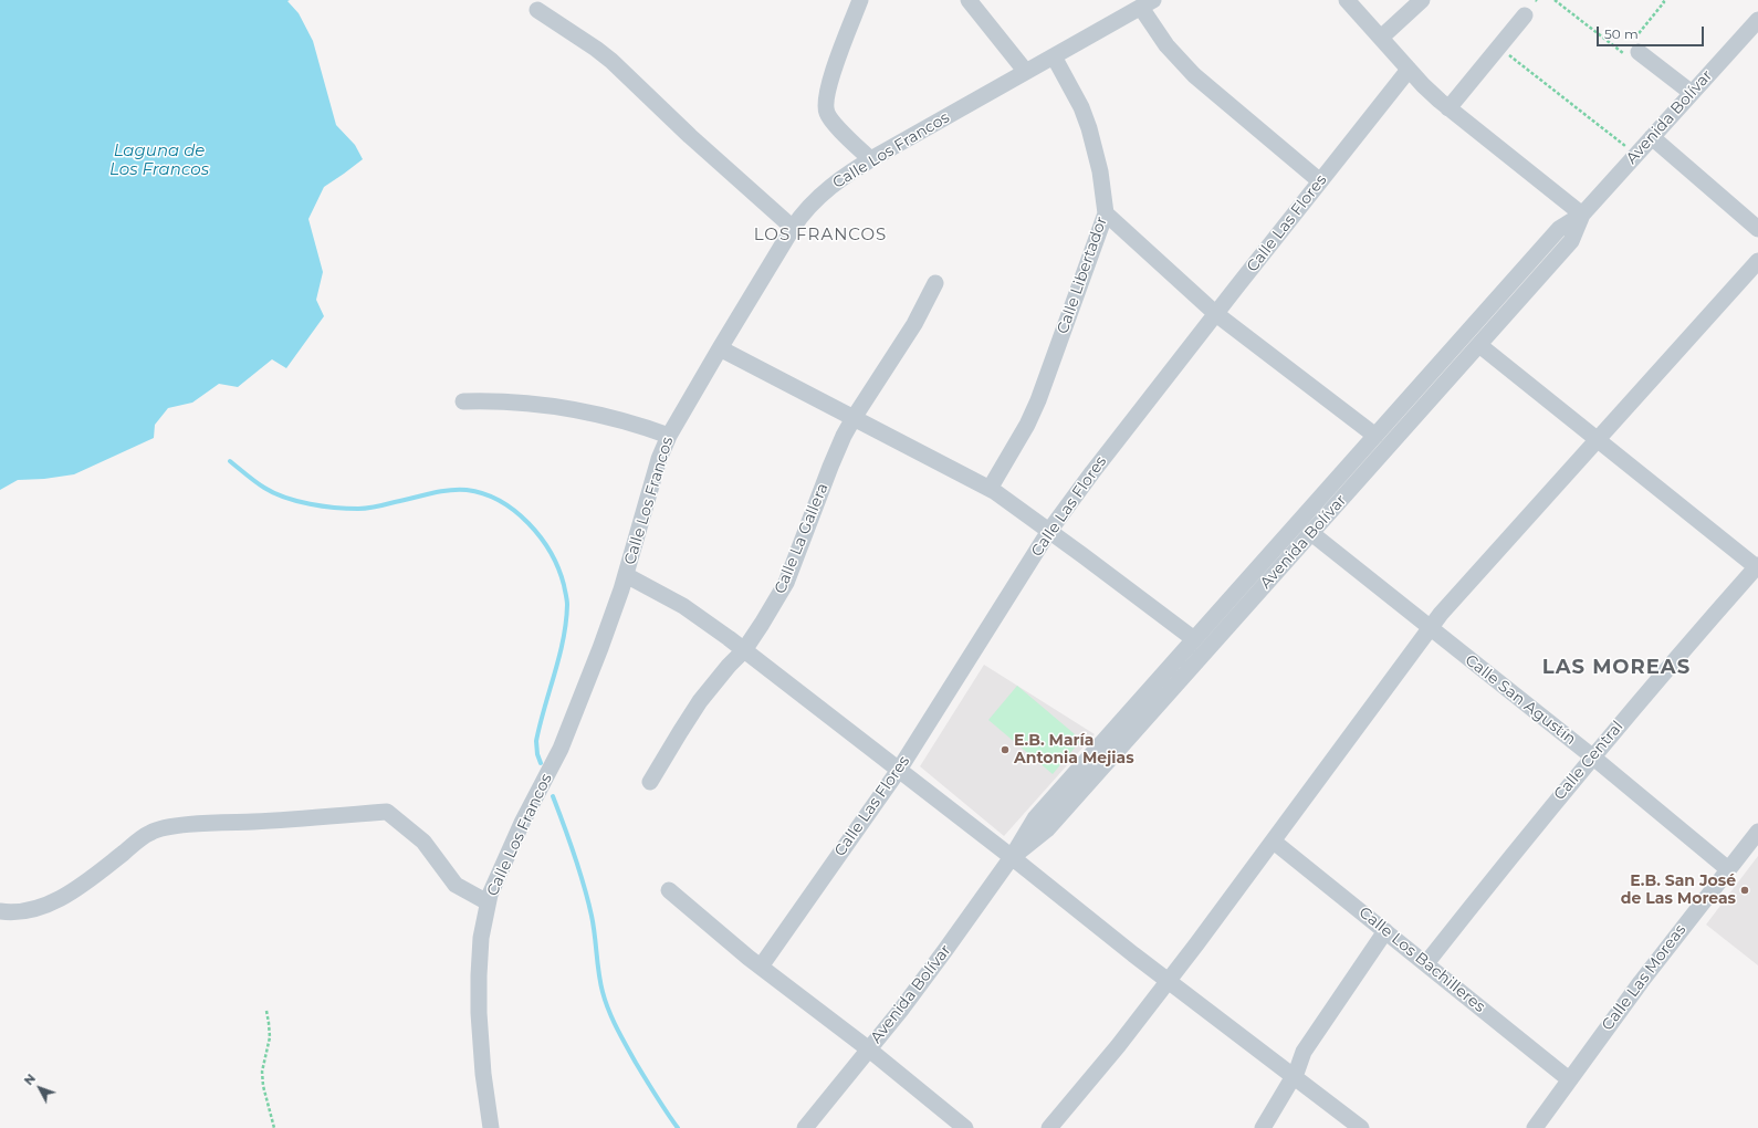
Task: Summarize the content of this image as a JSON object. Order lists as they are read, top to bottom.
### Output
{
  "streets": {
    "street": [
      "Avenida Bolívar",
      "Calle Los Francos",
      "Calle Las Flores",
      "Calle Libertador",
      "Calle La Gallera",
      "Calle San Agustín",
      "Calle Central",
      "Calle Los Bachilleres",
      "Calle Las Moreas"
    ]
  },
  "crossings": [
    ["Avenida Bolívar", "Calle San Agustín"],
    ["Calle Los Francos", "Calle Libertador"],
    ["Calle San Agustín", "Calle Central"],
    ["Calle San Agustín", "Calle Las Moreas"],
    ["Calle Central", "Calle Los Bachilleres"],
    ["Calle Los Bachilleres", "Calle Las Moreas"]
  ],
  "districts": ["LOS FRANCOS", "LAS MOREAS"],
  "water": ["Laguna de Los Francos"],
  "places": ["E.B. María Antonia Mejias", "E.B. San José de Las Moreas"],
  "scale_bar": "50 m",
  "north": "top left"
}
